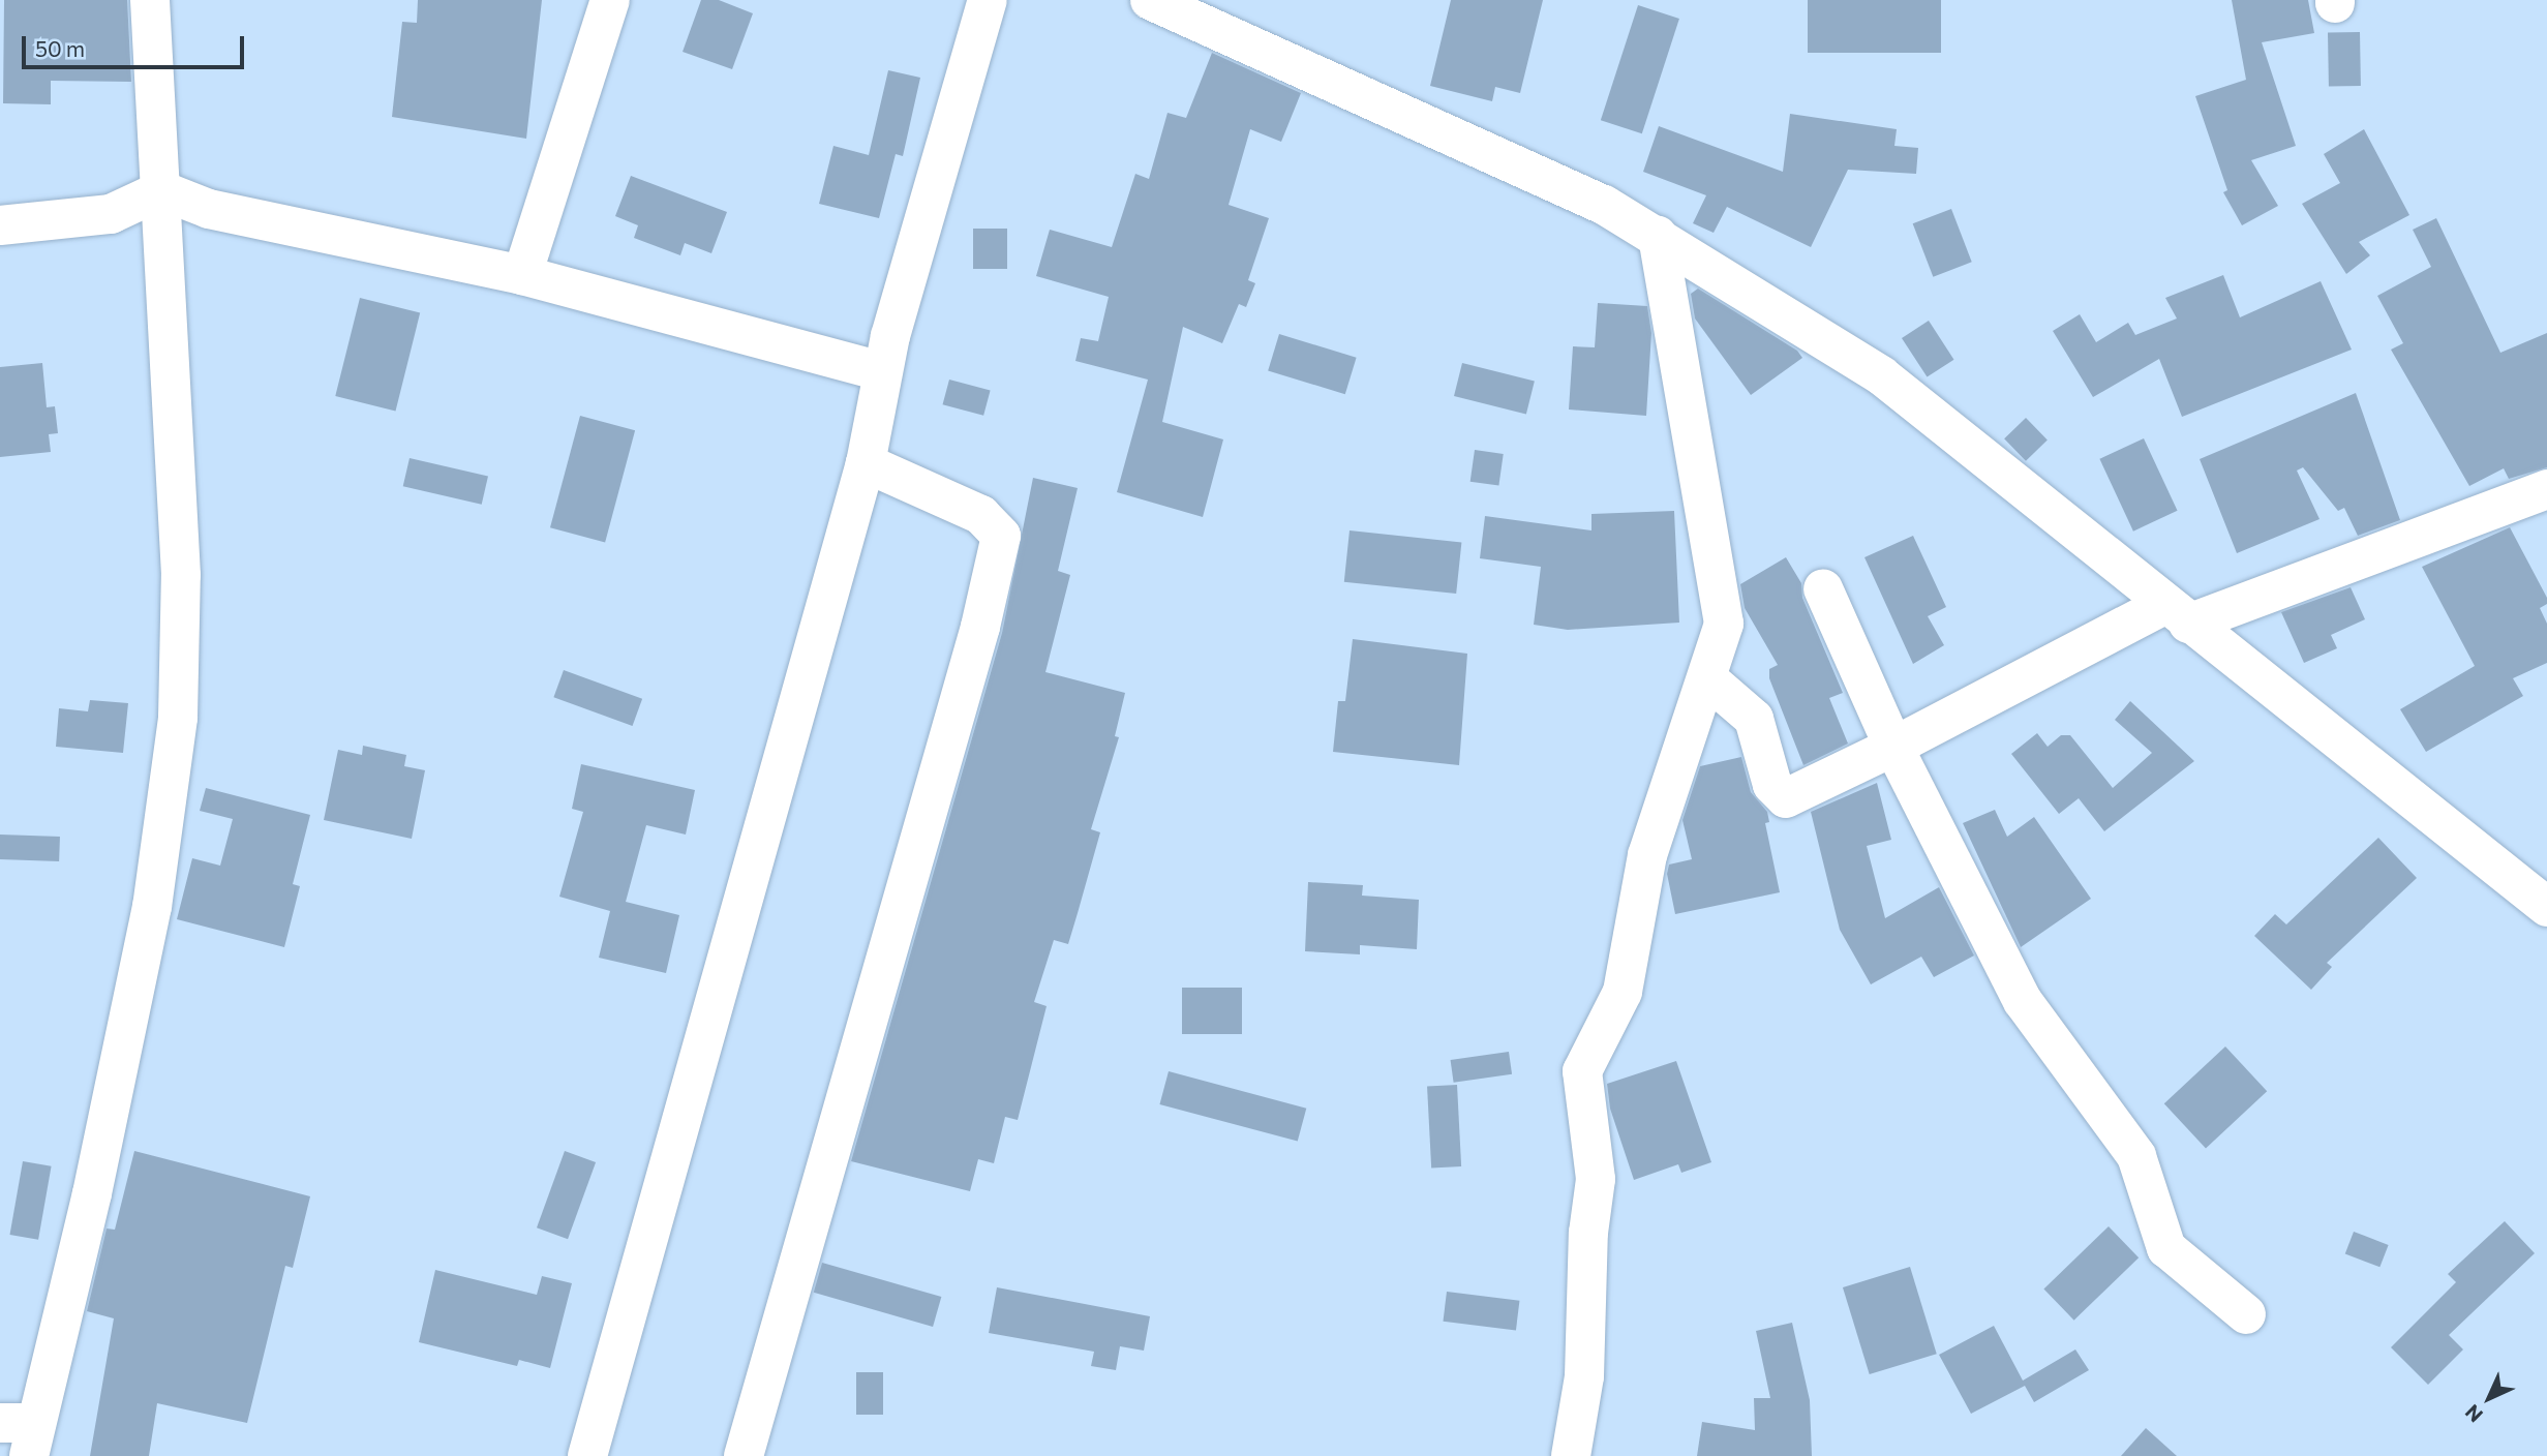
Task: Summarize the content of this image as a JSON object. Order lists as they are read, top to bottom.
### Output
{
  "scale_bar": "50 m",
  "north": "bottom left"
}
